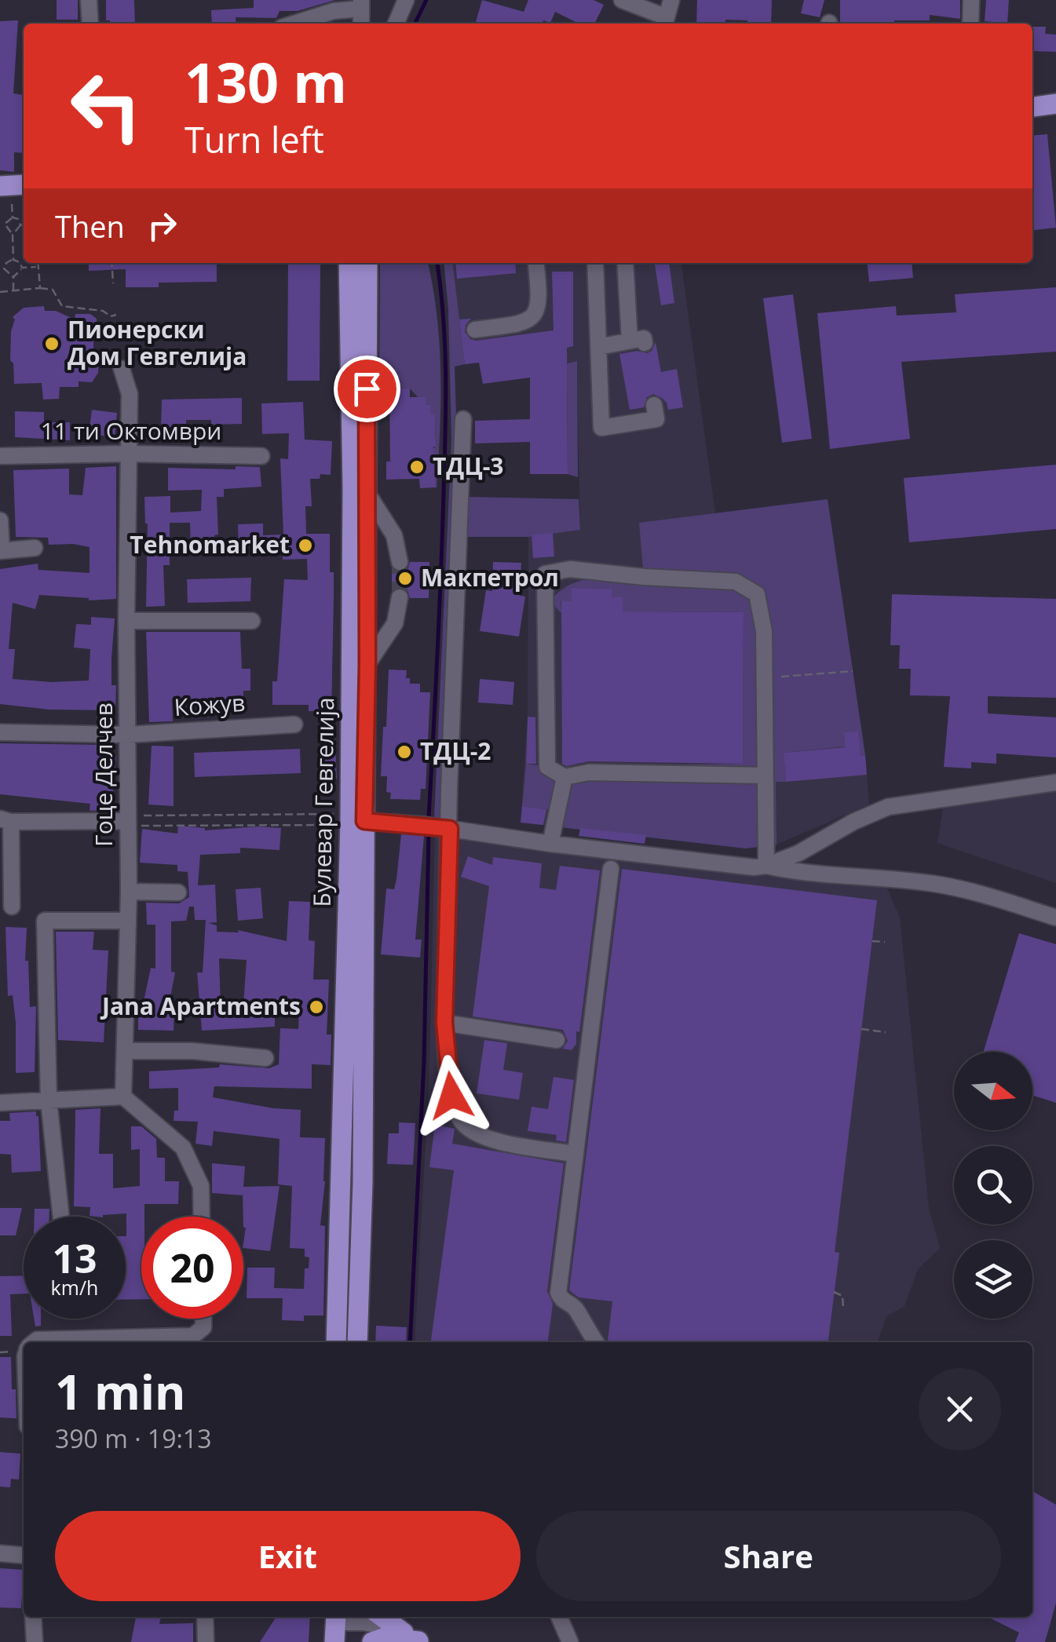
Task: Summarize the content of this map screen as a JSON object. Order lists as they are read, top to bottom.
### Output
{
  "streets": {
    "main road": ["Булевар Гевгелија"],
    "street": ["11 ти Октомври", "Кожув", "Гоце Делчев"]
  },
  "crossings": [
    ["11 ти Октомври", "Гоце Делчев"],
    ["Кожув", "Гоце Делчев"]
  ],
  "places": [
    "Пионерски Дом Гевгелија",
    "ТДЦ-3",
    "Tehnomarket",
    "Макпетрол",
    "ТДЦ-2",
    "Jana Apartments"
  ],
  "north": "right",
  "page": {
    "turn": ["130 m", "Turn left"],
    "then": "Then",
    "speed": "13 km/h",
    "limit": "20",
    "heading": ["1 min", "390 m · 19:13"],
    "buttons": ["Exit", "Share"]
  }
}
